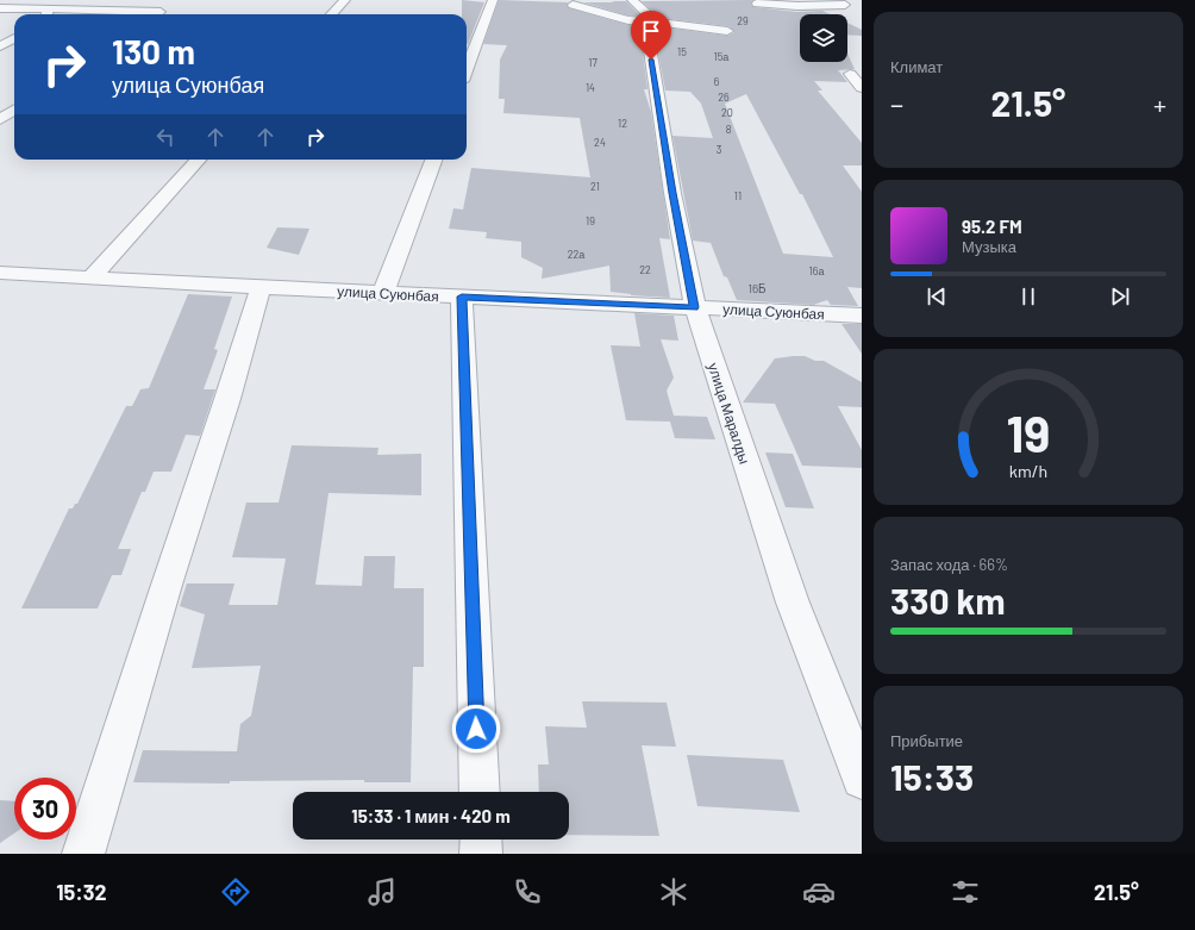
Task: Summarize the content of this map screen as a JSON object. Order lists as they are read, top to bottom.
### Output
{
  "streets": {
    "street": ["улица Суюнбая", "улица Маралды"]
  },
  "crossings": [
    ["улица Суюнбая", "улица Маралды"]
  ],
  "house_numbers": [
    "29",
    "15",
    "15а",
    "17",
    "6",
    "14",
    "26",
    "20",
    "12",
    "8",
    "24",
    "3",
    "21",
    "11",
    "19",
    "22а",
    "22",
    "16а",
    "16Б"
  ],
  "page": {
    "tile": [
      "Климат",
      ["Запас хода · 66%", "330 km"],
      ["Прибытие", "15:33"]
    ],
    "turn": ["130 m", "улица Суюнбая"],
    "heat": ["−", "21.5°", "+"],
    "song": ["95.2 FM", "Музыка"],
    "limit": "30",
    "trip": "15:33 · 1 мин · 420 m",
    "tabs": ["15:32", "21.5°"],
    "gauge": ["19", "km/h"]
  }
}
